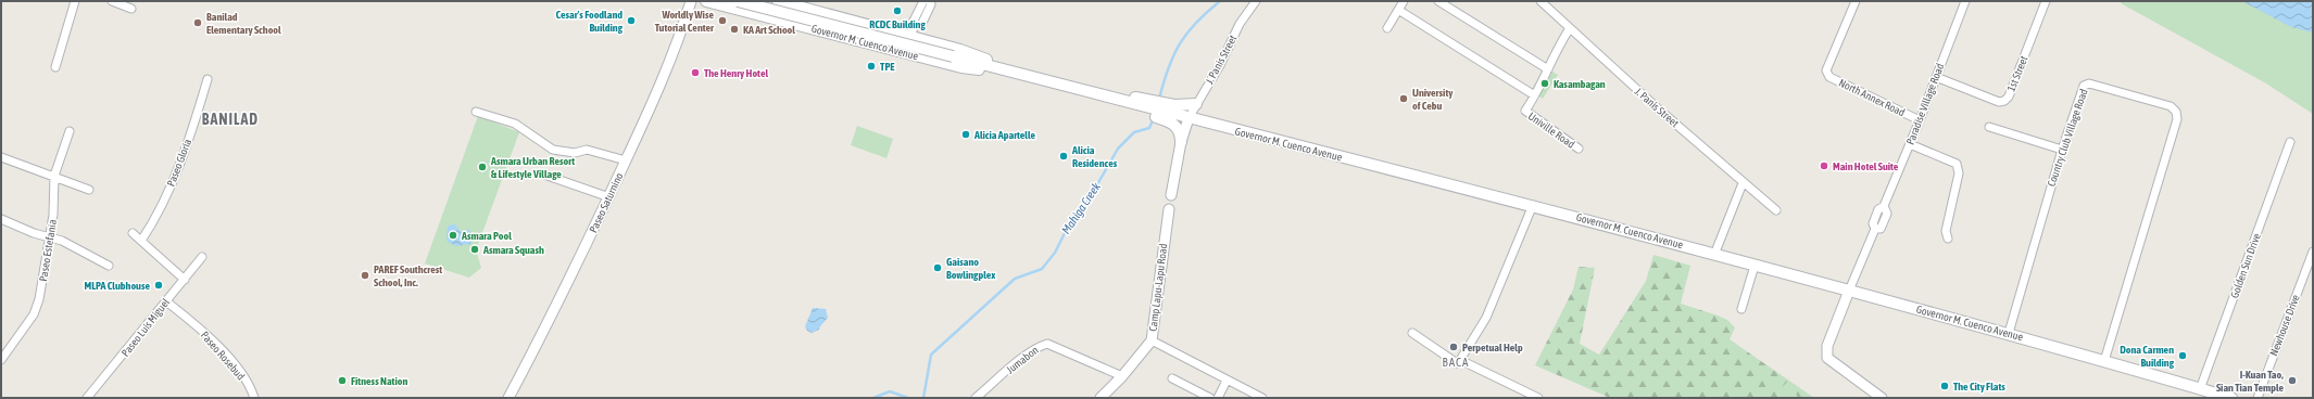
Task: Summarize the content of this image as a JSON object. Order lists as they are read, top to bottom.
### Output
{
  "streets": {
    "main road": ["Governor M. Cuenco Avenue"],
    "street": [
      "J. Panis Street",
      "1st Street",
      "North Annex Road",
      "Paradise Village Road",
      "Univille Road",
      "Country Club Village Road",
      "Paseo Gloria",
      "Paseo Saturnino",
      "Paseo Estefania",
      "Golden Sun Drive",
      "Camp Lapu-Lapu Road",
      "Newhouse Drive",
      "Paseo Luis Miguel",
      "Paseo Rosebud",
      "Jumabon"
    ]
  },
  "crossings": [
    ["Governor M. Cuenco Avenue", "J. Panis Street"],
    ["Governor M. Cuenco Avenue", "Paradise Village Road"],
    ["Governor M. Cuenco Avenue", "Country Club Village Road"],
    ["Governor M. Cuenco Avenue", "Golden Sun Drive"],
    ["1st Street", "Paradise Village Road"],
    ["North Annex Road", "Paradise Village Road"],
    ["Camp Lapu-Lapu Road", "Jumabon"],
    ["Paseo Luis Miguel", "Paseo Rosebud"]
  ],
  "districts": ["BANILAD", "BACA"],
  "water": ["Mahiga Creek"],
  "places": [
    "RCDC Building",
    "Cesar's Foodland Building",
    "Worldly Wise Tutorial Center",
    "Banilad Elementary School",
    "KA Art School",
    "TPE",
    "The Henry Hotel",
    "Kasambagan",
    "University of Cebu",
    "Alicia Apartelle",
    "Alicia Residences",
    "Main Hotel Suite",
    "Asmara Urban Resort & Lifestyle Village",
    "Asmara Pool",
    "Asmara Squash",
    "Gaisano Bowlingplex",
    "PAREF Southcrest School, Inc.",
    "MLPA Clubhouse",
    "Perpetual Help",
    "Dona Carmen Building",
    "Fitness Nation",
    "I-Kuan Tao, Sian Tian Temple",
    "The City Flats"
  ]
}
